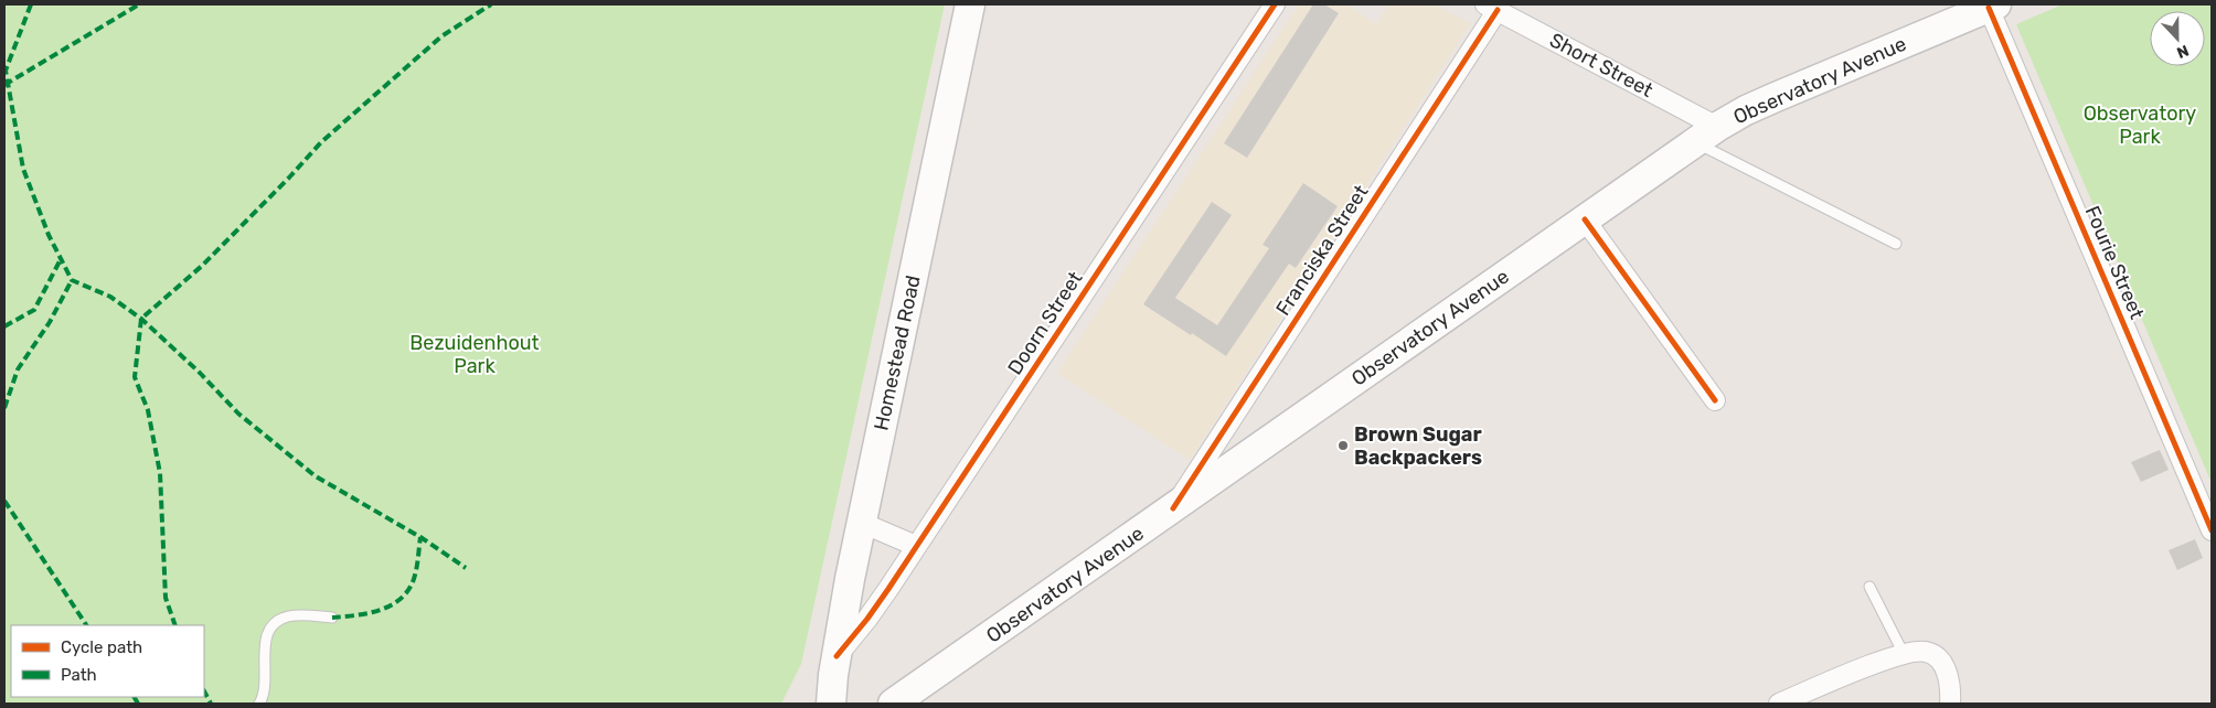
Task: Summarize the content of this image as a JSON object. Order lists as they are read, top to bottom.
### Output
{
  "streets": {
    "main road": ["Observatory Avenue", "Homestead Road"],
    "street": [
      "Short Street",
      "Franciska Street",
      "Fourie Street",
      "Doorn Street"
    ]
  },
  "crossings": [
    ["Short Street", "Observatory Avenue"],
    ["Short Street", "Franciska Street"],
    ["Observatory Avenue", "Franciska Street"],
    ["Observatory Avenue", "Fourie Street"],
    ["Doorn Street", "Homestead Road"]
  ],
  "parks": ["Observatory Park", "Bezuidenhout Park"],
  "places": ["Brown Sugar Backpackers"],
  "legend": ["Cycle path", "Path"],
  "north": "bottom"
}
